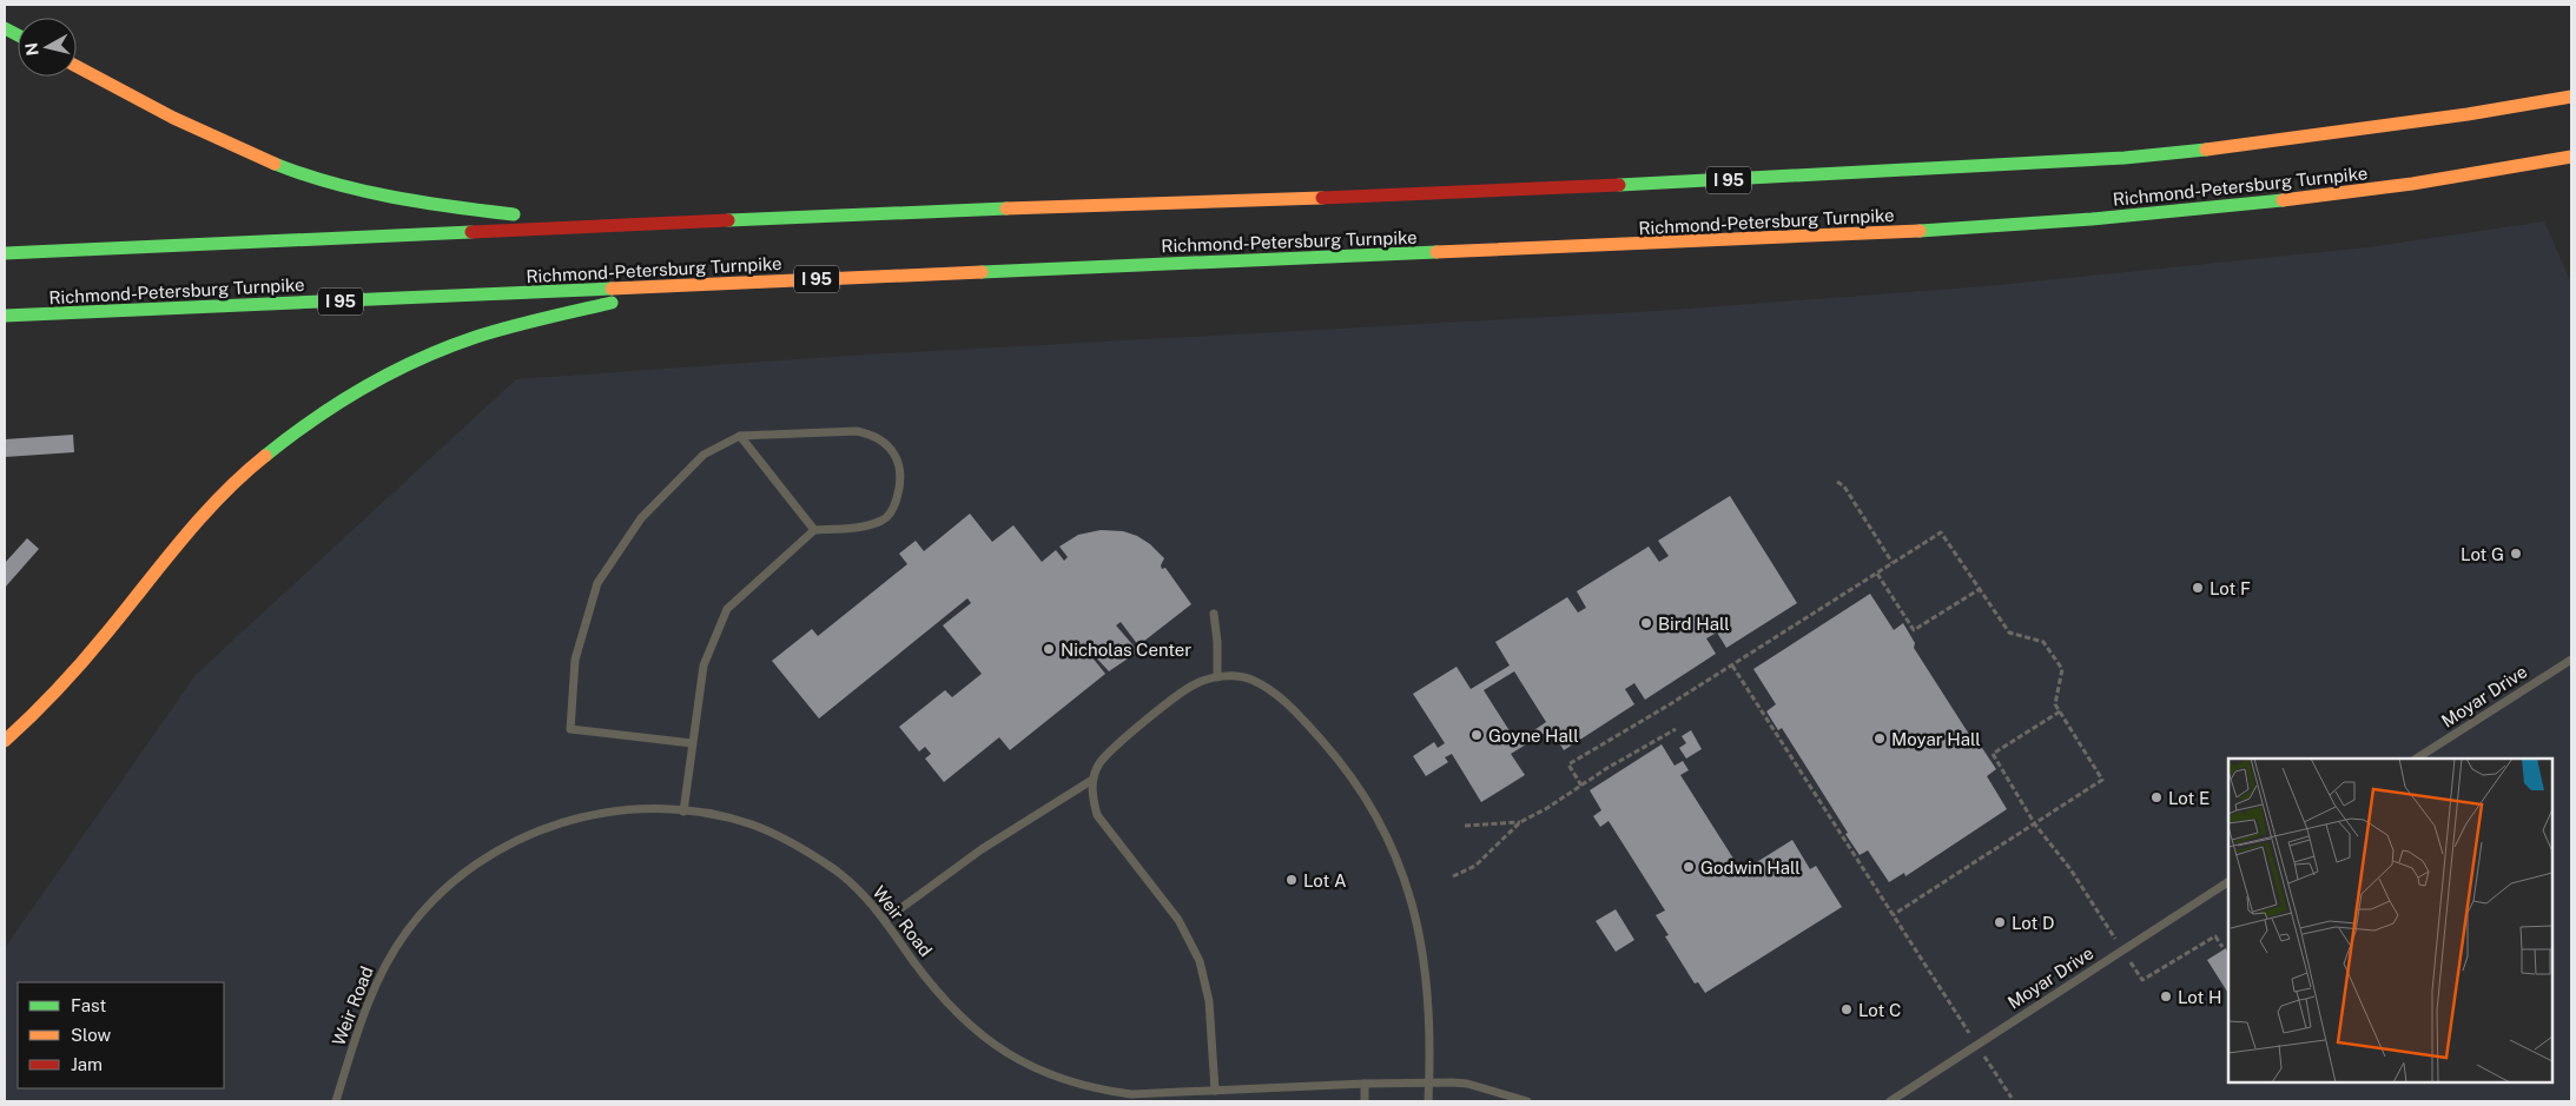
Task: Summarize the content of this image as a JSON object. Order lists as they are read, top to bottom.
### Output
{
  "streets": {
    "highway": ["I 95", "Richmond-Petersburg Turnpike"],
    "lane": ["Moyar Drive", "Weir Road"]
  },
  "places": [
    "Lot G",
    "Lot F",
    "Bird Hall",
    "Nicholas Center",
    "Goyne Hall",
    "Moyar Hall",
    "Lot E",
    "Godwin Hall",
    "Lot A",
    "Lot D",
    "Lot H",
    "Lot C"
  ],
  "legend": ["Fast", "Slow", "Jam"],
  "north": "left"
}
